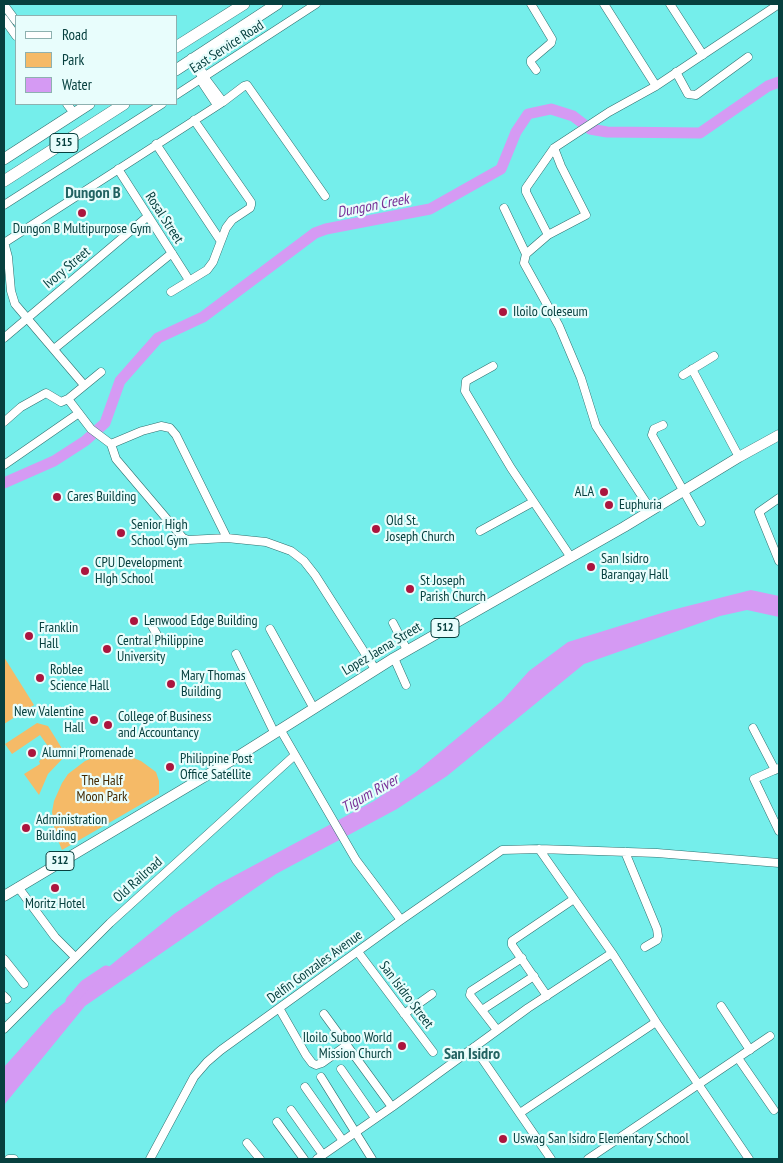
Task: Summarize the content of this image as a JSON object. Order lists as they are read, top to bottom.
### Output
{
  "streets": {
    "highway": ["515"],
    "main road": ["512", "Lopez Jaena Street"],
    "street": [
      "East Service Road",
      "Rosal Street",
      "Ivory Street",
      "Old Railroad",
      "Delfin Gonzales Avenue",
      "San Isidro Street"
    ]
  },
  "crossings": [
    ["Rosal Street", "Ivory Street"],
    ["Delfin Gonzales Avenue", "San Isidro Street"]
  ],
  "districts": ["Dungon B", "San Isidro"],
  "water": ["Dungon Creek", "Tigum River"],
  "parks": ["The Half Moon Park"],
  "places": [
    "Dungon B Multipurpose Gym",
    "Iloilo Coleseum",
    "ALA",
    "Cares Building",
    "Euphuria",
    "Old St. Joseph Church",
    "Senior High School Gym",
    "San Isidro Barangay Hall",
    "CPU Development HIgh School",
    "St Joseph Parish Church",
    "Lenwood Edge Building",
    "Franklin Hall",
    "Central Philippine University",
    "Roblee Science Hall",
    "Mary Thomas Building",
    "New Valentine Hall",
    "College of Business and Accountancy",
    "Alumni Promenade",
    "Philippine Post Office Satellite",
    "Administration Building",
    "Moritz Hotel",
    "Iloilo Suboo World Mission Church",
    "Uswag San Isidro Elementary School"
  ],
  "legend": ["Road", "Park", "Water"]
}
